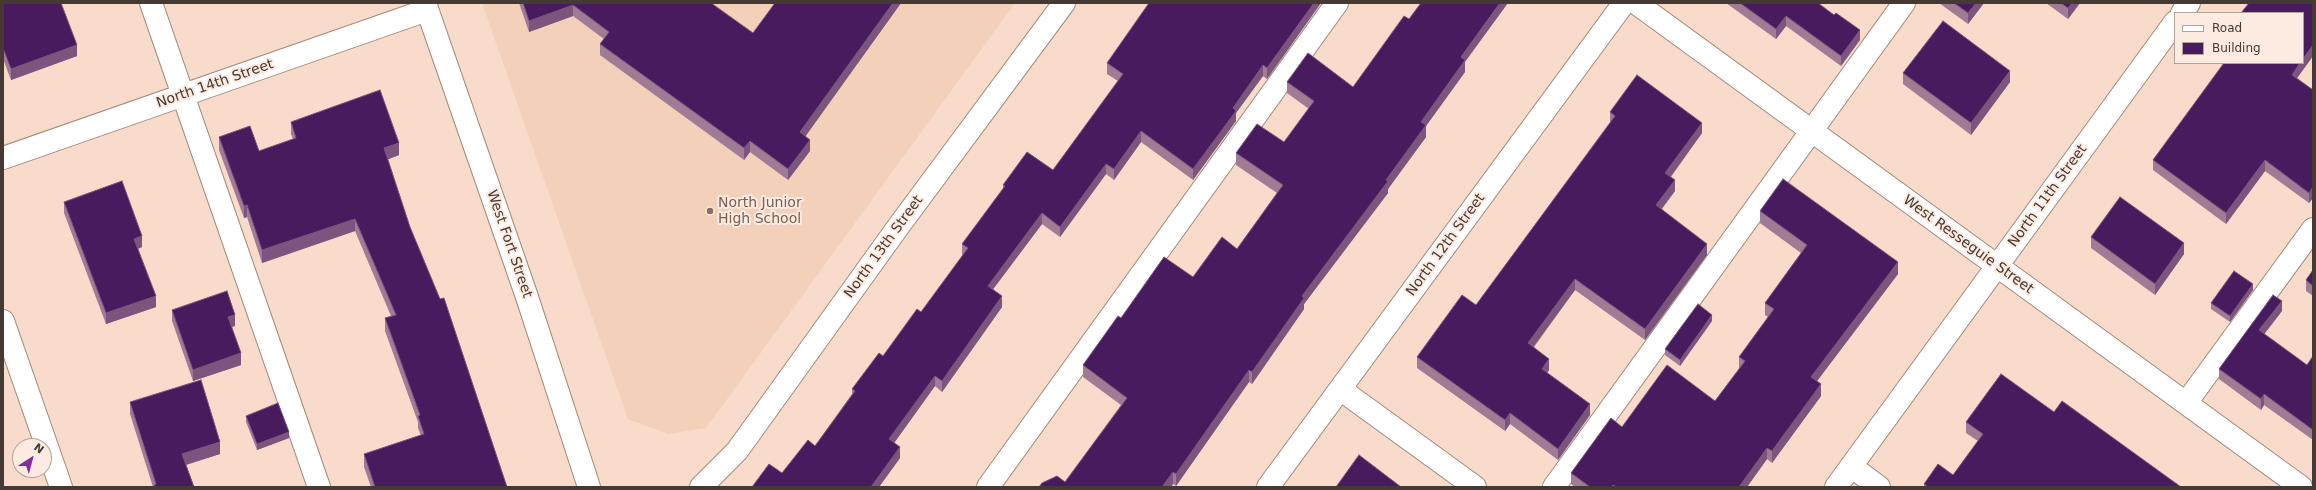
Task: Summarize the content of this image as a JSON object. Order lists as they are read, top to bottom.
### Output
{
  "streets": {
    "street": [
      "North 14th Street",
      "North 11th Street",
      "West Fort Street",
      "North 12th Street",
      "West Resseguie Street",
      "North 13th Street"
    ]
  },
  "crossings": [
    ["North 14th Street", "West Fort Street"],
    ["North 11th Street", "West Resseguie Street"]
  ],
  "places": ["North Junior High School"],
  "legend": ["Road", "Building"],
  "north": "top right"
}
